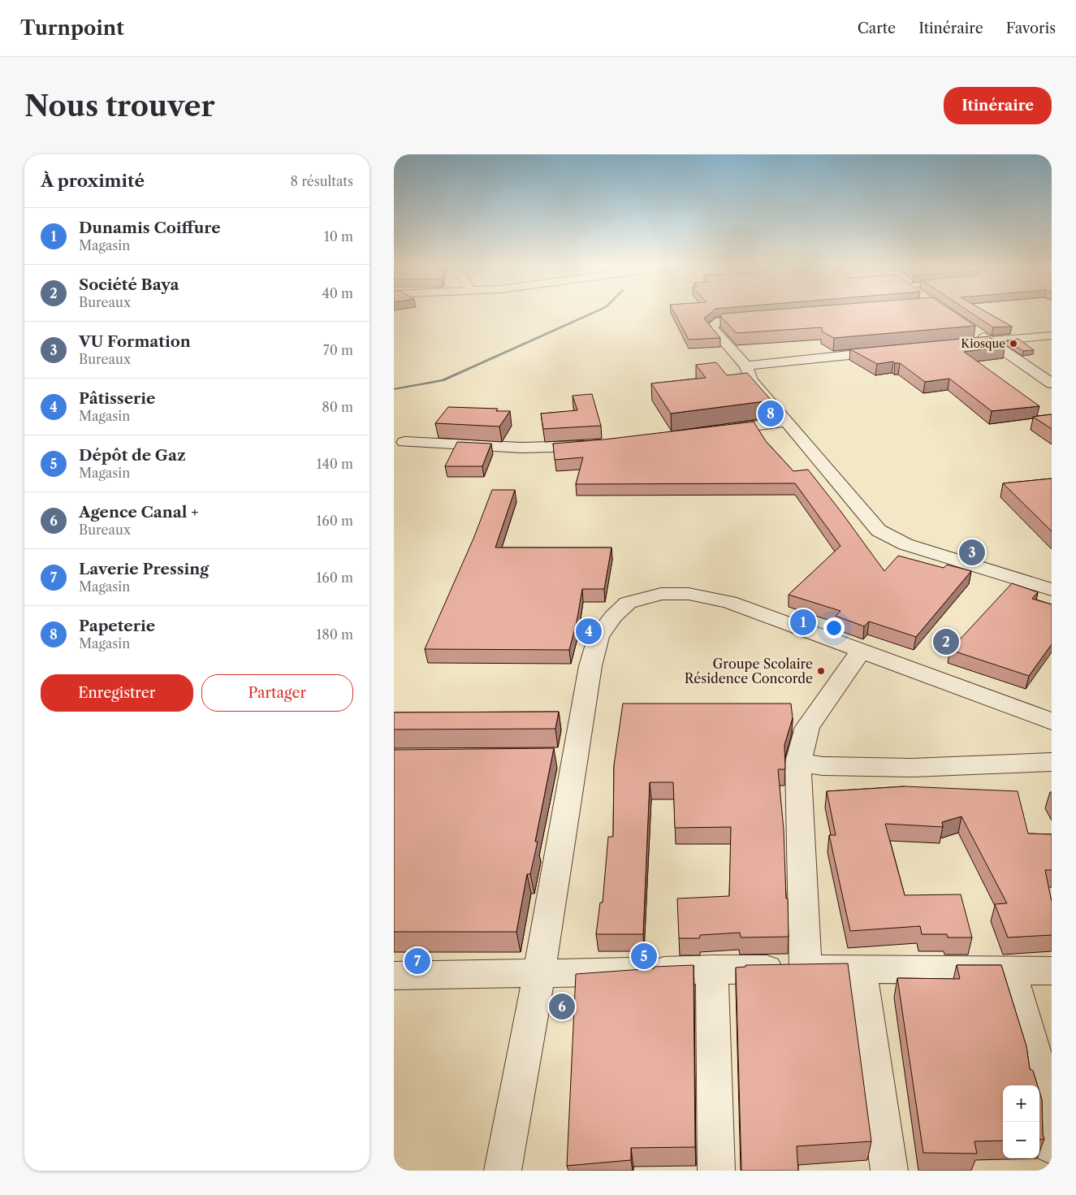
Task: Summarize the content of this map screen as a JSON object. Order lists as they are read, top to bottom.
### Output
{
  "places": ["Kiosque", "Groupe Scolaire Résidence Concorde"],
  "page": {
    "header": "Turnpoint",
    "nav": ["Carte", "Itinéraire", "Favoris"],
    "buttons": [
      "Itinéraire",
      ["Enregistrer", "Partager"]
    ],
    "title": "Nous trouver",
    "heading": ["À proximité", "8 résultats"],
    "list": [
      {
        "mark": "1",
        "name": "Dunamis Coiffure",
        "note": "Magasin",
        "value": "10 m"
      },
      {
        "mark": "2",
        "name": "Société Baya",
        "note": "Bureaux",
        "value": "40 m"
      },
      {
        "mark": "3",
        "name": "VU Formation",
        "note": "Bureaux",
        "value": "70 m"
      },
      {
        "mark": "4",
        "name": "Pâtisserie",
        "note": "Magasin",
        "value": "80 m"
      },
      {
        "mark": "5",
        "name": "Dépôt de Gaz",
        "note": "Magasin",
        "value": "140 m"
      },
      {
        "mark": "6",
        "name": "Agence Canal +",
        "note": "Bureaux",
        "value": "160 m"
      },
      {
        "mark": "7",
        "name": "Laverie Pressing",
        "note": "Magasin",
        "value": "160 m"
      },
      {
        "mark": "8",
        "name": "Papeterie",
        "note": "Magasin",
        "value": "180 m"
      }
    ],
    "pins": [
      "8",
      "3",
      "1",
      "4",
      "2",
      "5",
      "7",
      "6"
    ],
    "map_buttons": ["+", "−"]
  }
}
